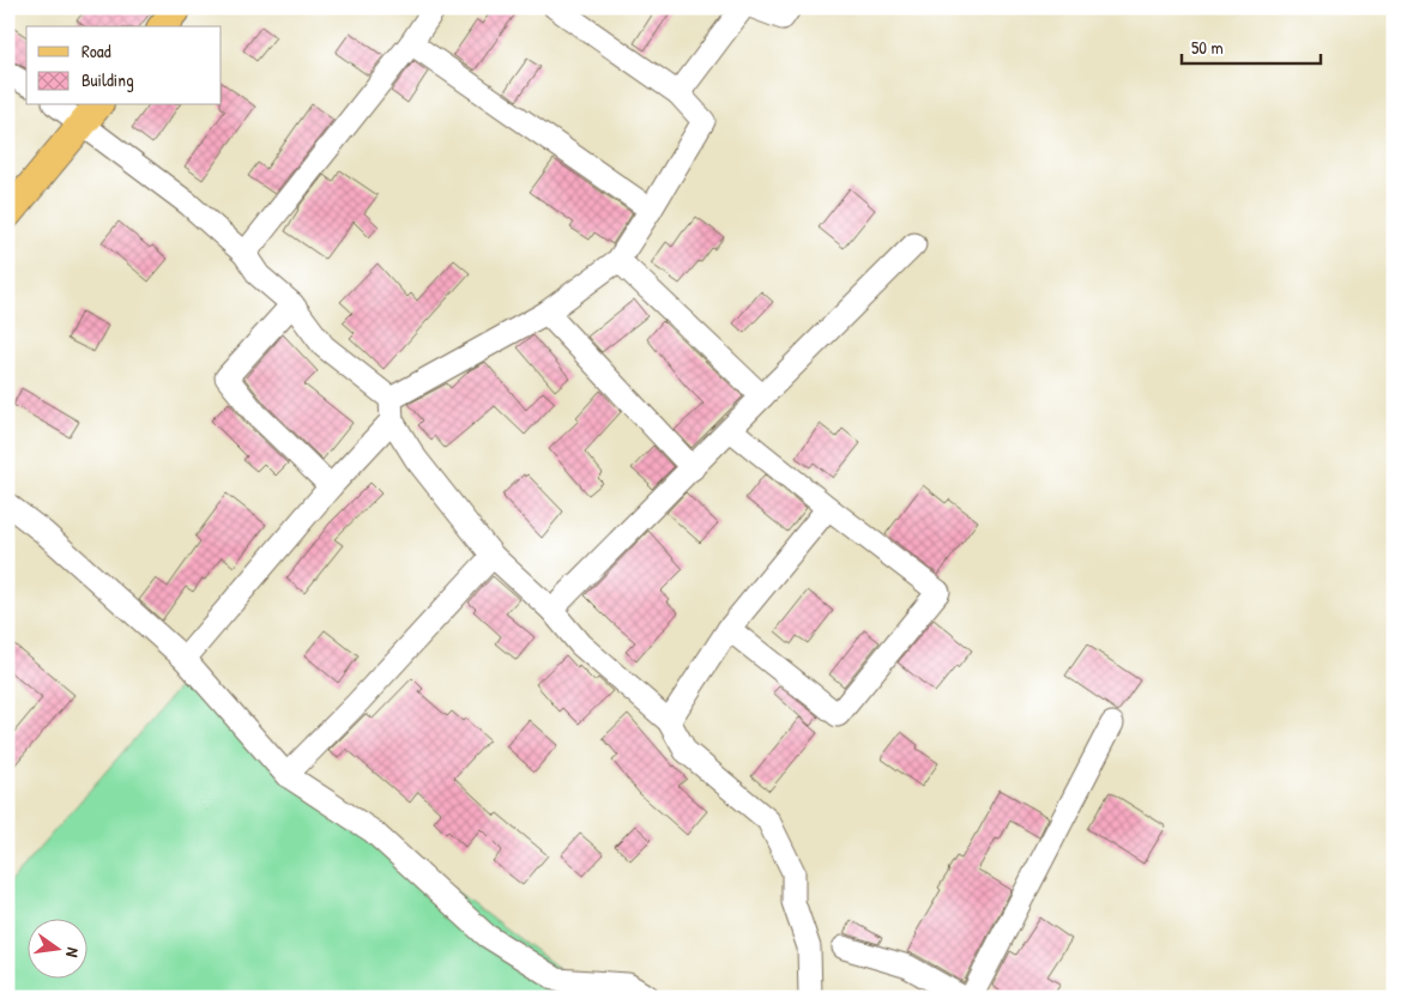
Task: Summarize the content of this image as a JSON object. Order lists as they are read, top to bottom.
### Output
{
  "legend": ["Road", "Building"],
  "scale_bar": "50 m",
  "north": "right"
}
